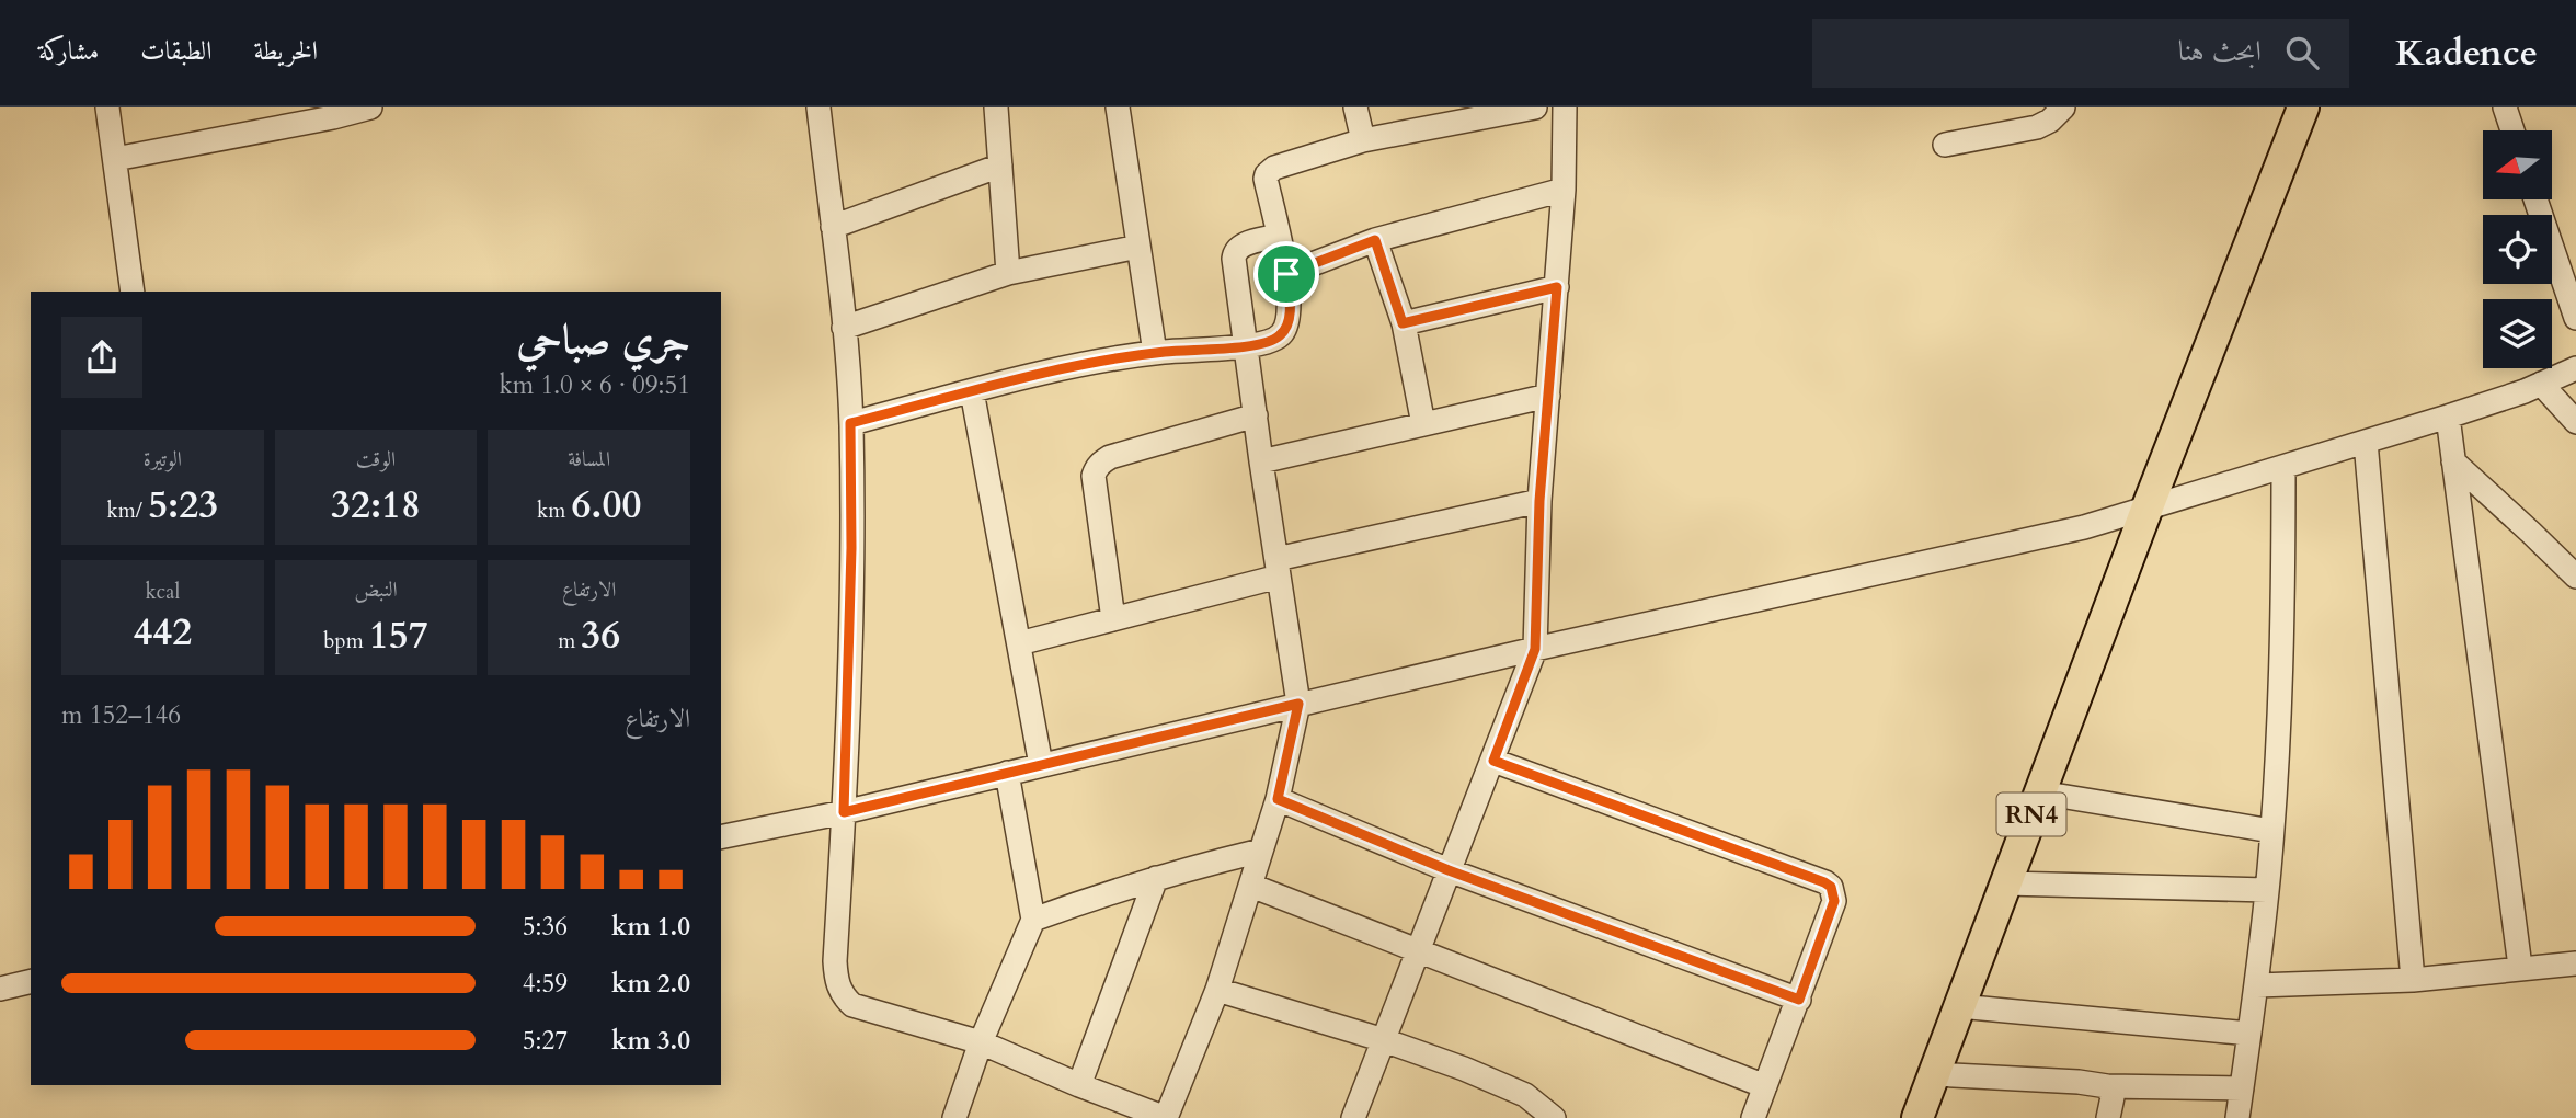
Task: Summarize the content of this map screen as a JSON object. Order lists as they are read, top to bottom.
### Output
{
  "streets": {
    "main road": ["RN4"]
  },
  "north": "left",
  "page": {
    "header": "Kadence",
    "search": "ابحث هنا",
    "nav": ["الخريطة", "الطبقات", "مشاركة"],
    "heading": ["جري صباحي", "09:51 · 6 × 1.0 km"],
    "stats": [
      ["المسافة", "6.00 km"],
      ["الوقت", "32:18"],
      ["الوتيرة", "5:23 /km"],
      ["الارتفاع", "36 m"],
      ["النبض", "157 bpm"],
      ["kcal", "442"]
    ],
    "chart": ["الارتفاع", "146–152 m"],
    "list": [
      {
        "name": "1.0 km",
        "note": "5:36"
      },
      {
        "name": "2.0 km",
        "note": "4:59"
      },
      {
        "name": "3.0 km",
        "note": "5:27"
      }
    ]
  }
}
